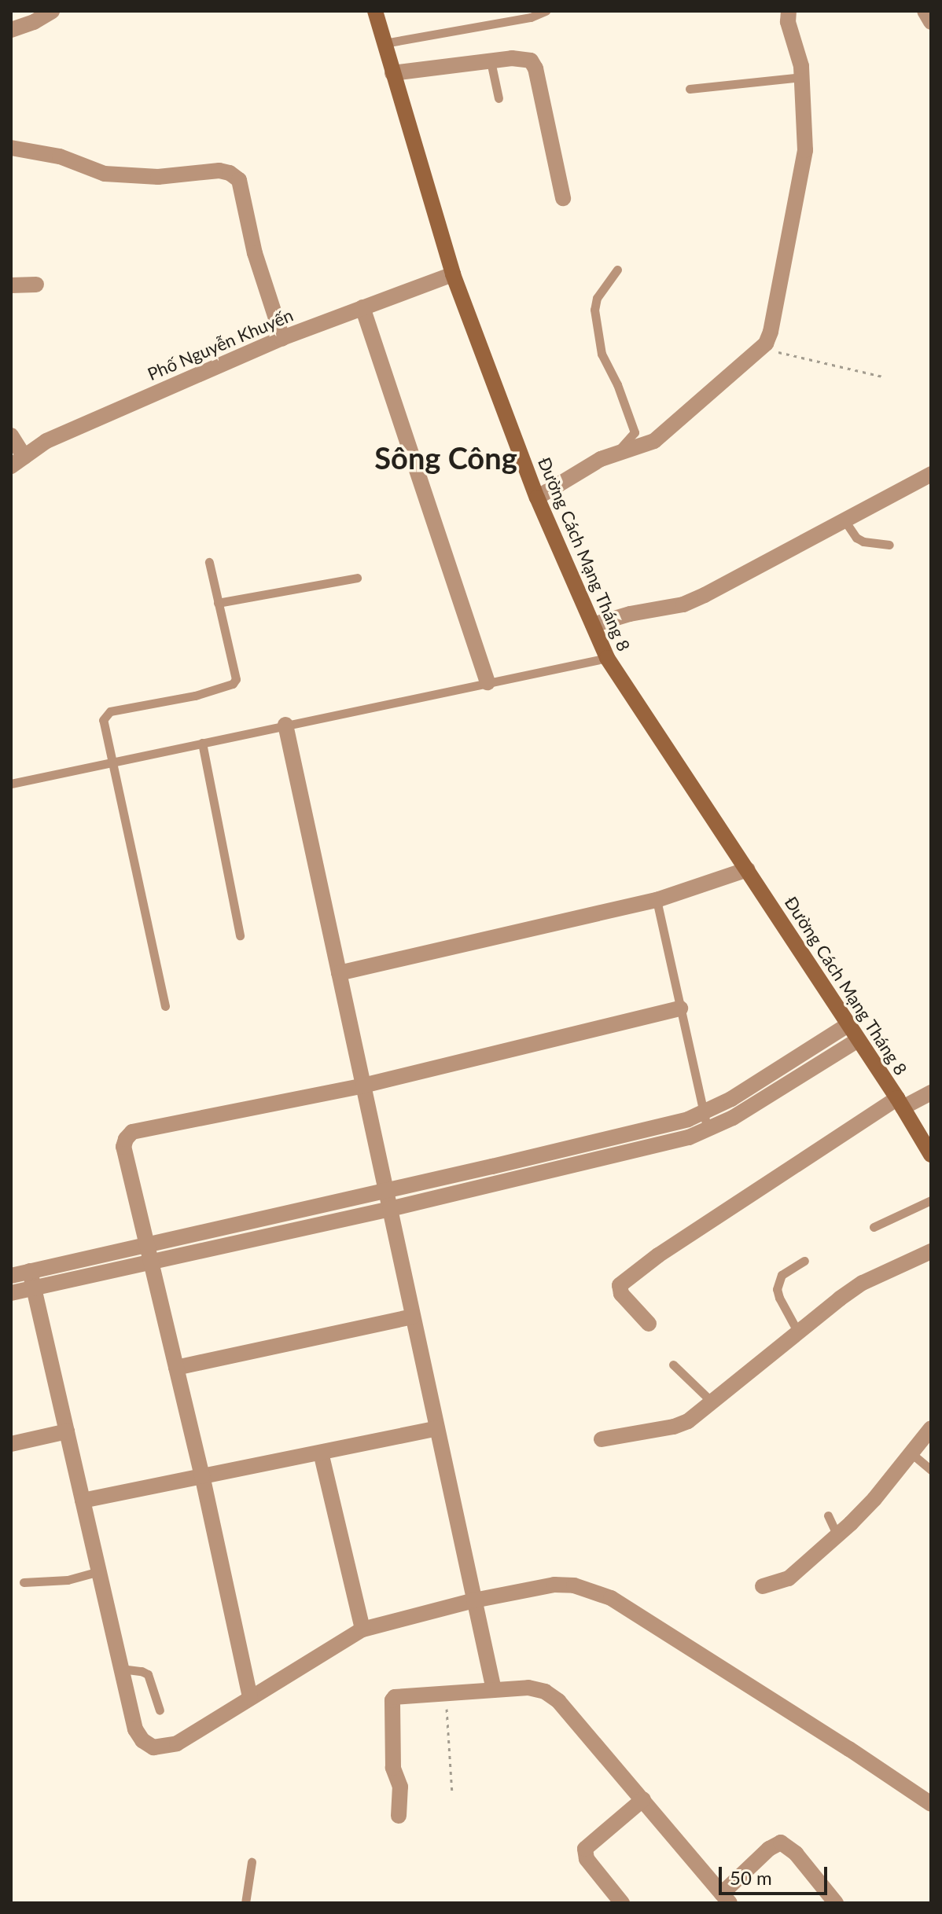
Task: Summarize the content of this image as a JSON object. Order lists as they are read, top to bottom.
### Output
{
  "streets": {
    "street": ["Phố Nguyễn Khuyến", "Đường Cách Mạng Tháng 8"]
  },
  "crossings": [
    ["Phố Nguyễn Khuyến", "Đường Cách Mạng Tháng 8"]
  ],
  "districts": ["Sông Công"],
  "scale_bar": "50 m"
}
